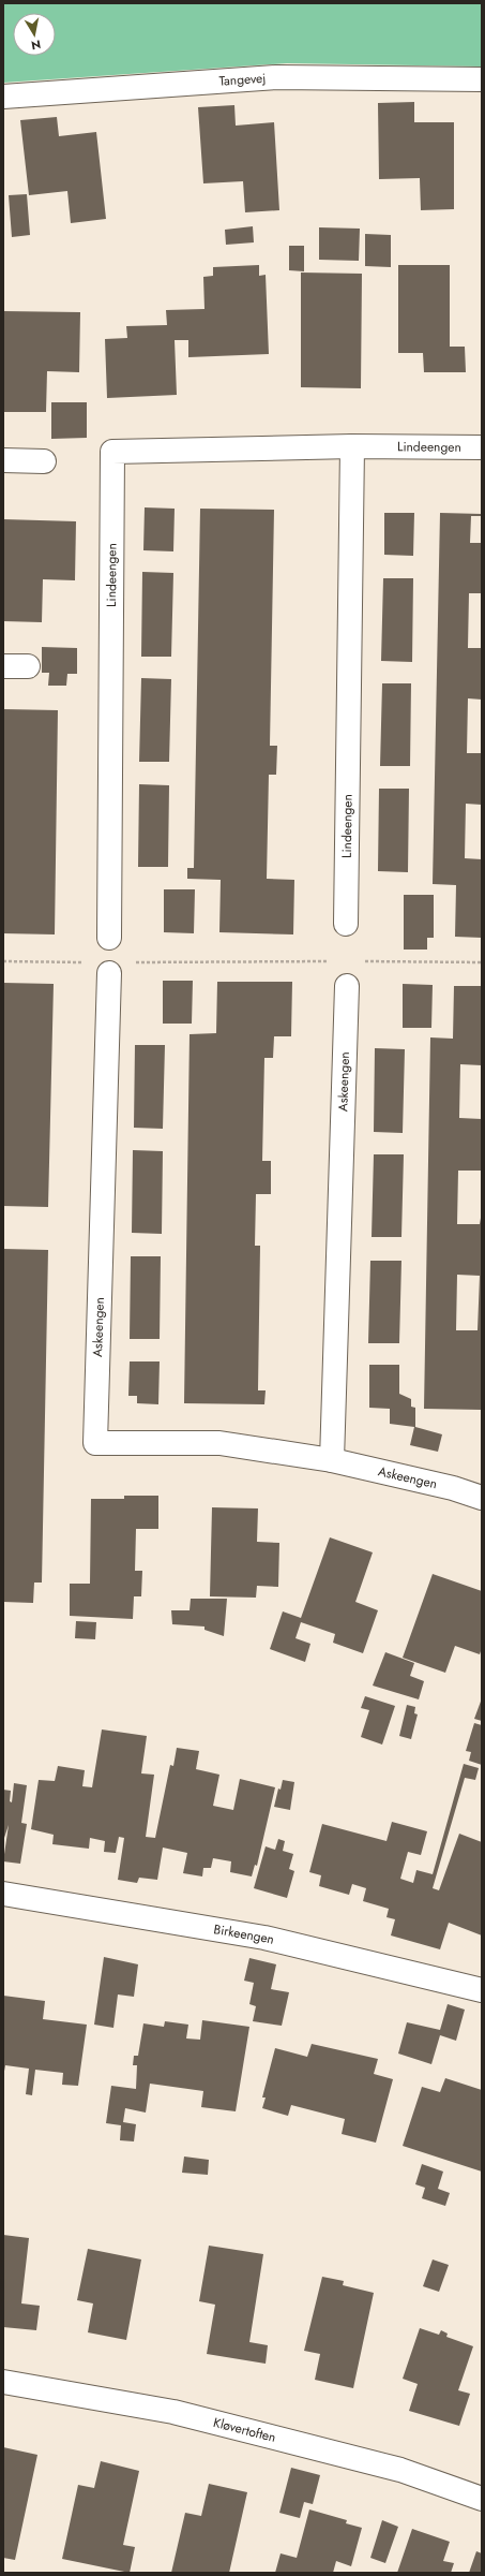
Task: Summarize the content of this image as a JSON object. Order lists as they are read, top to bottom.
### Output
{
  "streets": {
    "street": [
      "Tangevej",
      "Lindeengen",
      "Askeengen",
      "Birkeengen",
      "Kløvertoften"
    ]
  },
  "north": "bottom"
}
